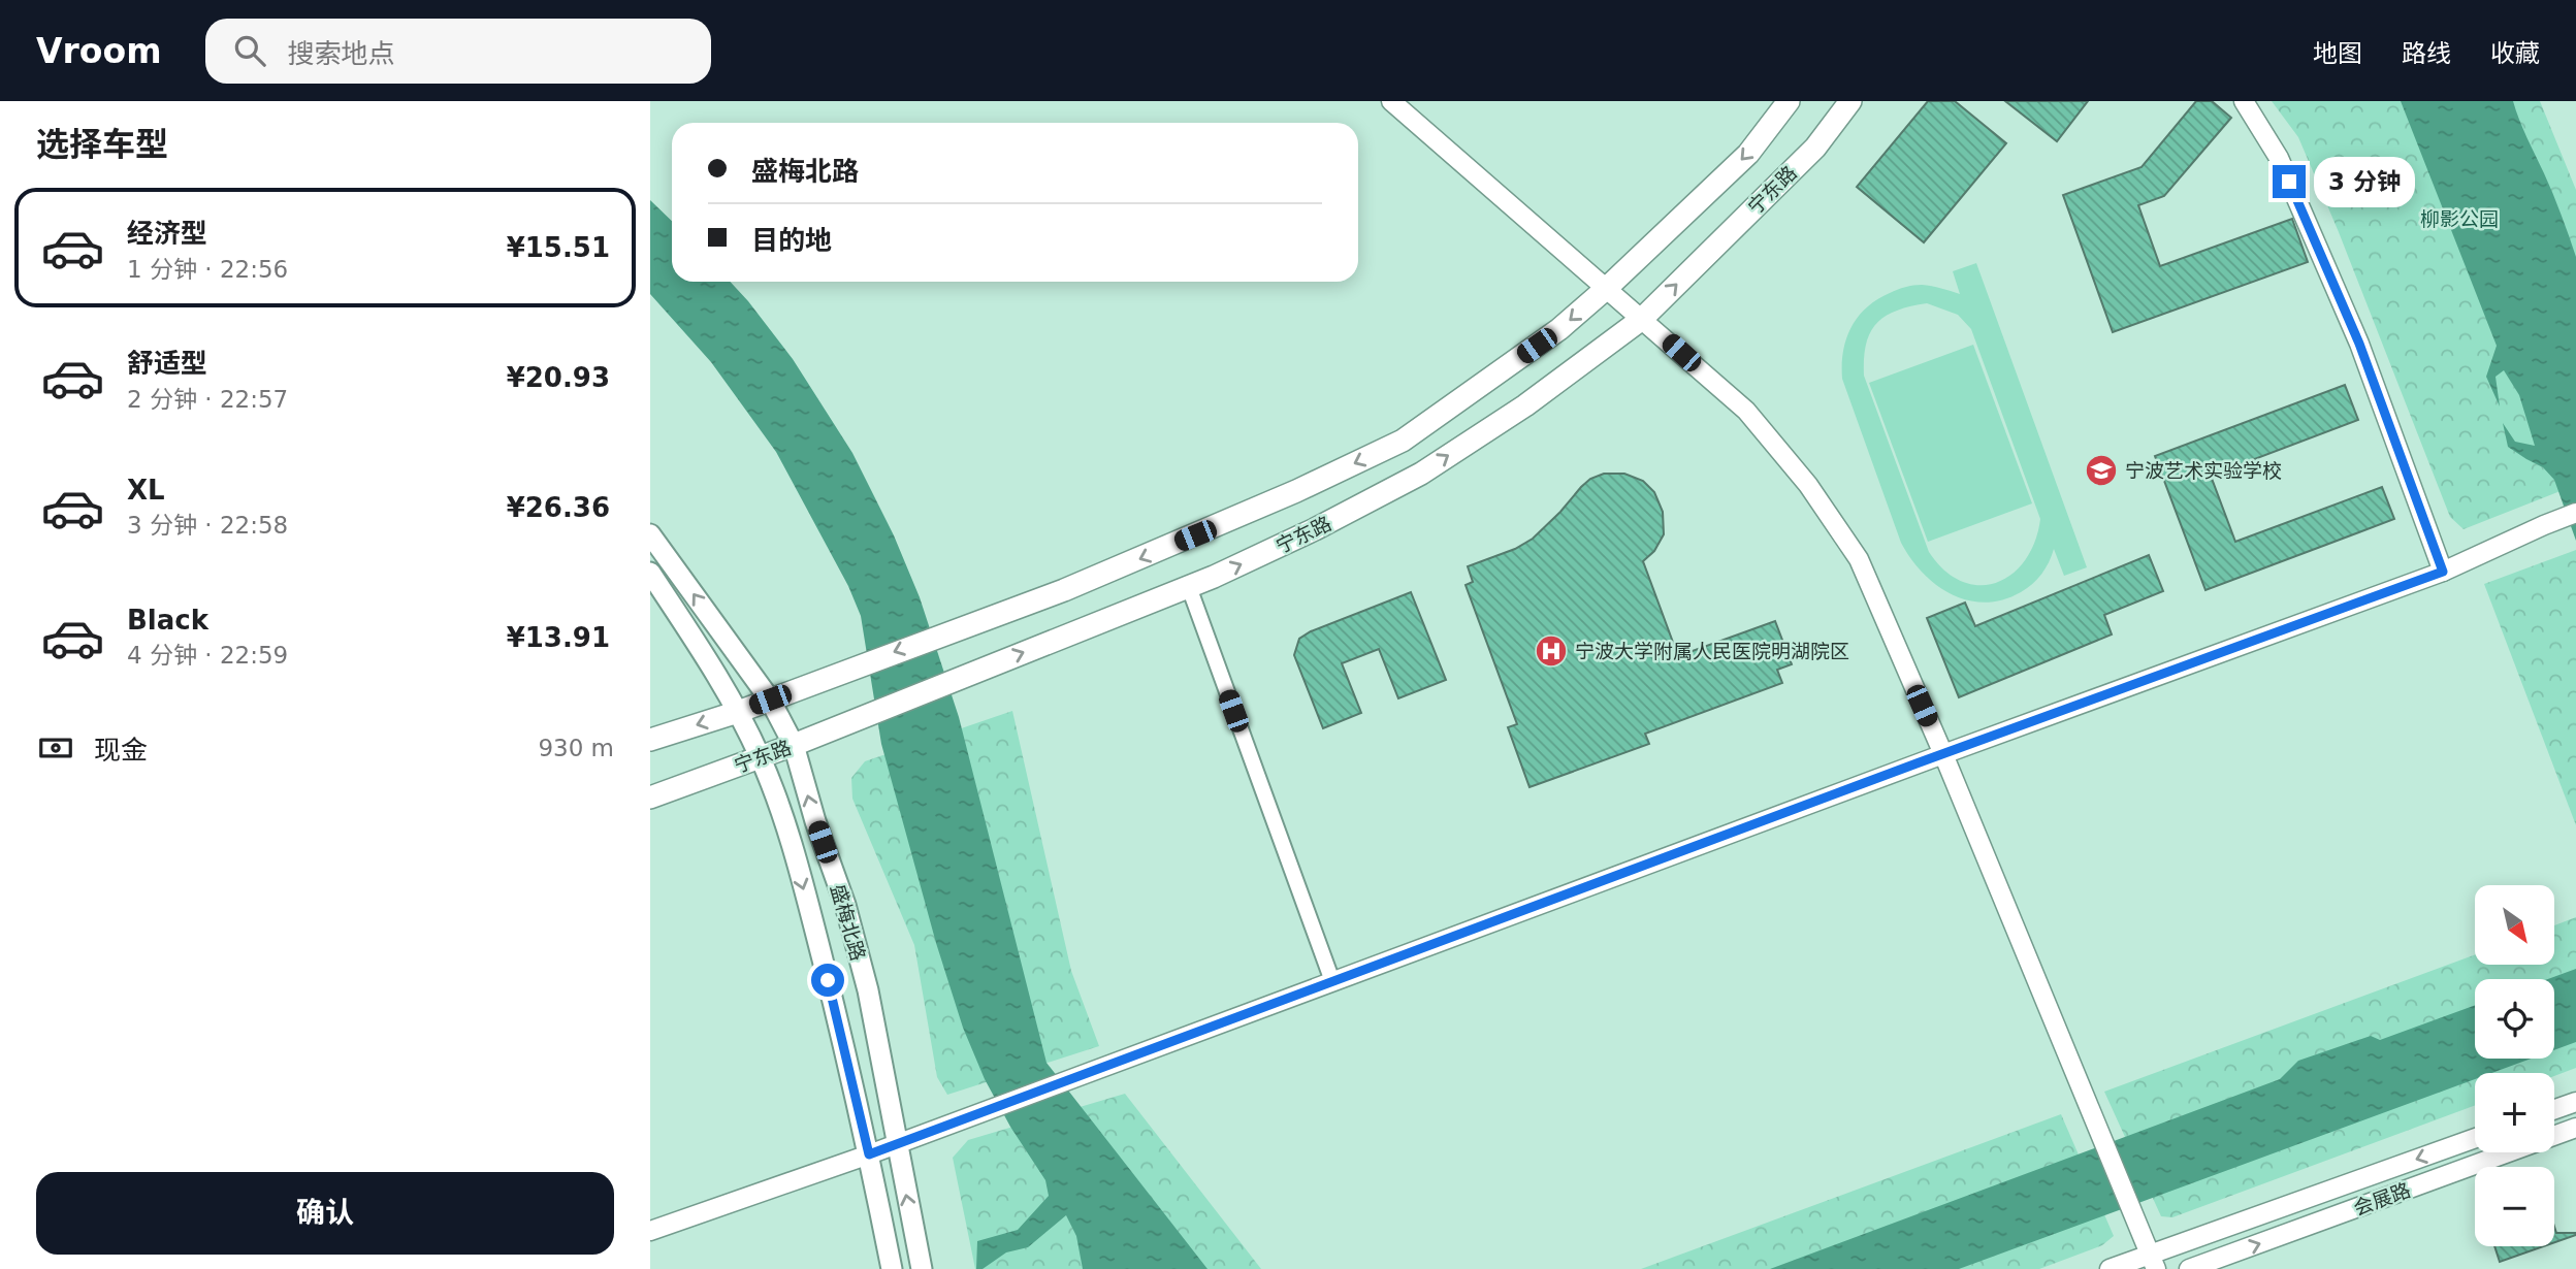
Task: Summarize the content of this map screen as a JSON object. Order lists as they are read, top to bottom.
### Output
{
  "streets": {
    "main road": ["宁东路", "盛梅北路"],
    "street": ["会展路"]
  },
  "crossings": [
    ["宁东路", "盛梅北路"]
  ],
  "parks": ["柳影公园"],
  "places": {
    "school or university": ["宁波艺术实验学校"],
    "hospital": ["宁波大学附属人民医院明湖院区"]
  },
  "north": "bottom right",
  "page": {
    "header": "Vroom",
    "search": "搜索地点",
    "nav": ["地图", "路线", "收藏"],
    "heading": "选择车型",
    "banner": ["盛梅北路", "目的地"],
    "bubble": "3 分钟",
    "list": [
      {
        "name": "经济型",
        "note": "1 分钟 · 22:56",
        "value": "¥15.51"
      },
      {
        "name": "舒适型",
        "note": "2 分钟 · 22:57",
        "value": "¥20.93"
      },
      {
        "name": "XL",
        "note": "3 分钟 · 22:58",
        "value": "¥26.36"
      },
      {
        "name": "Black",
        "note": "4 分钟 · 22:59",
        "value": "¥13.91"
      }
    ],
    "pay": ["现金", "930 m"],
    "map_buttons": ["+", "−"],
    "buttons": "确认"
  }
}
